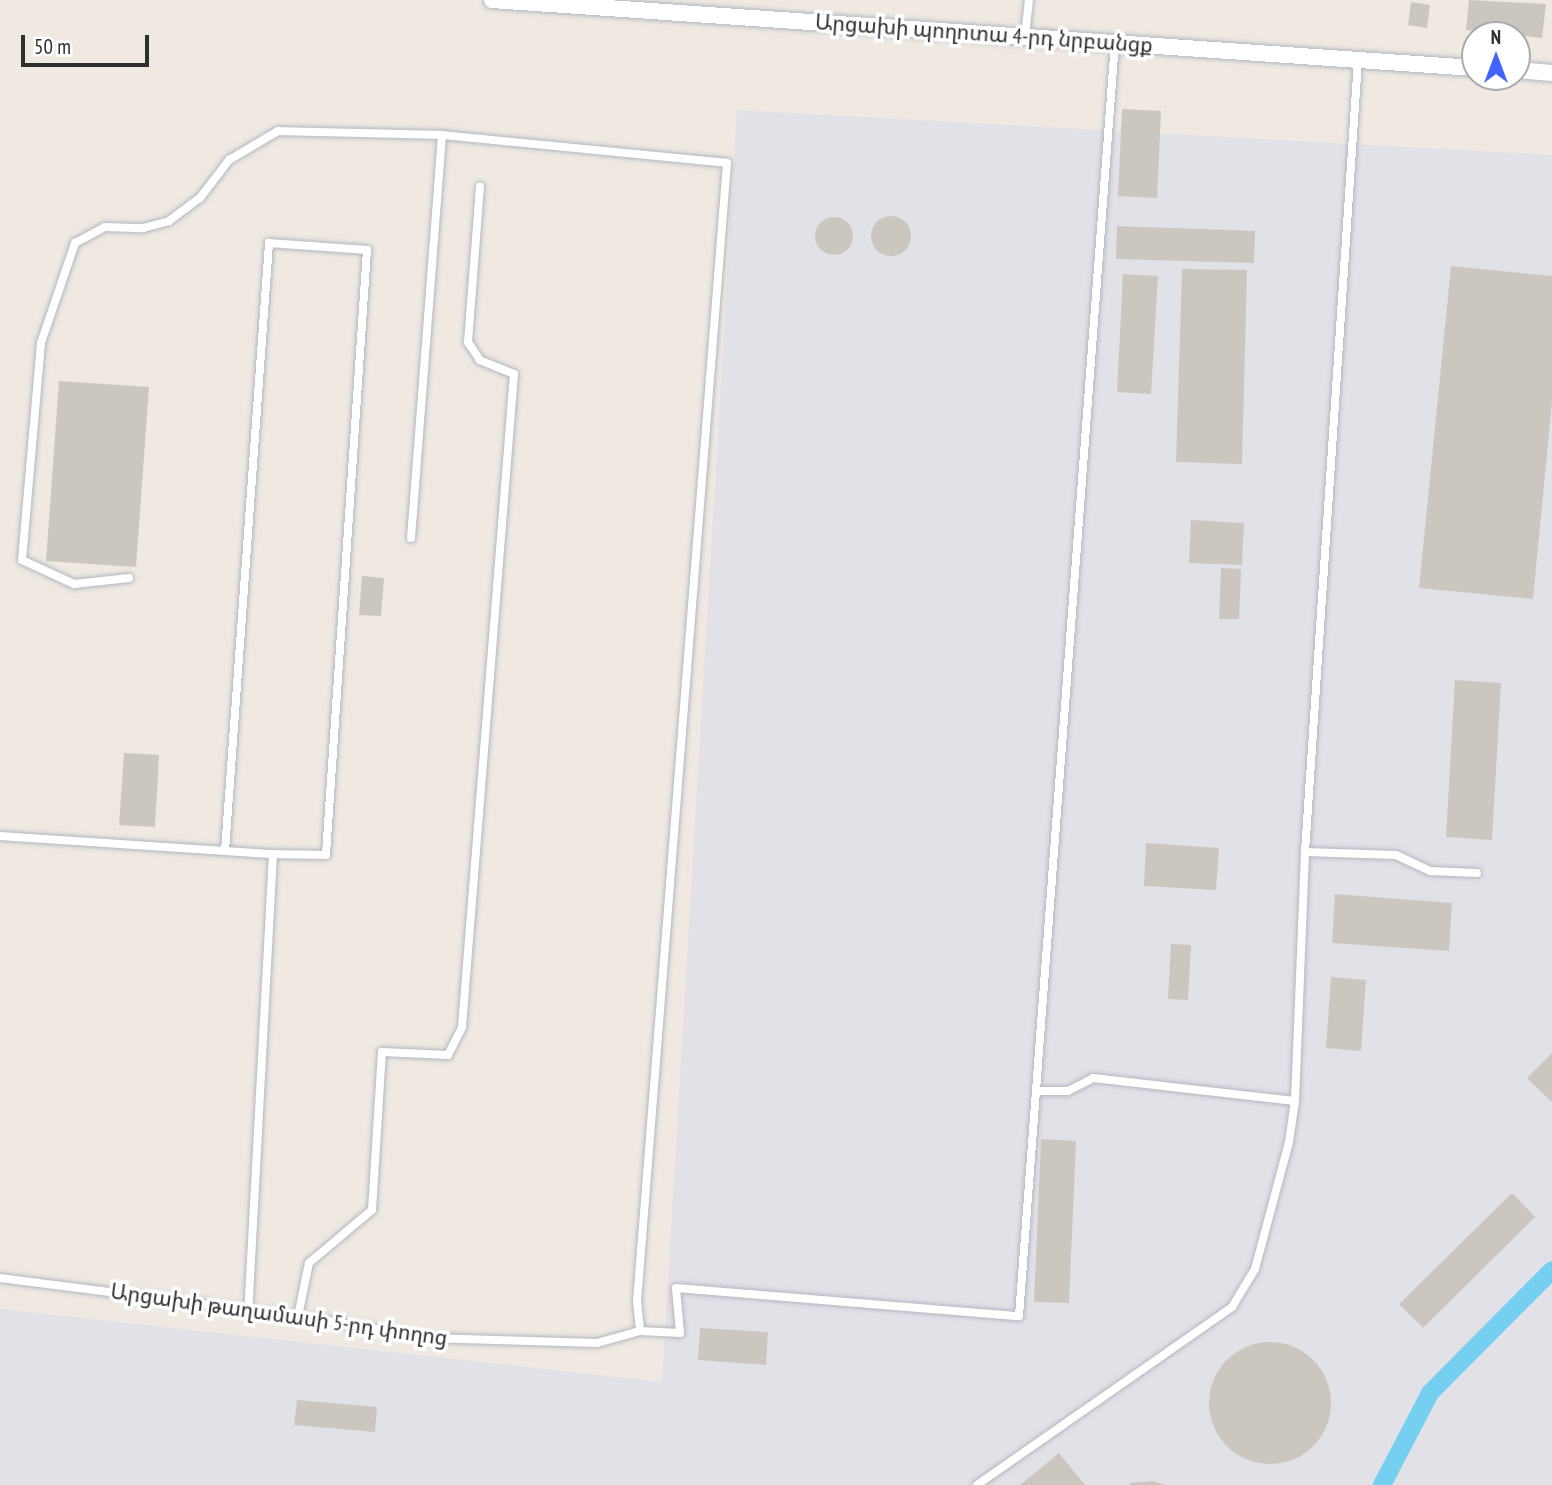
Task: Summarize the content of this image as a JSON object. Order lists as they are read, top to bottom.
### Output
{
  "streets": {
    "street": ["Արցախի պողոտա 4-րդ նրբանցք"],
    "lane": ["Արցախի թաղամասի 5-րդ փողոց"]
  },
  "scale_bar": "50 m",
  "north": "top"
}
